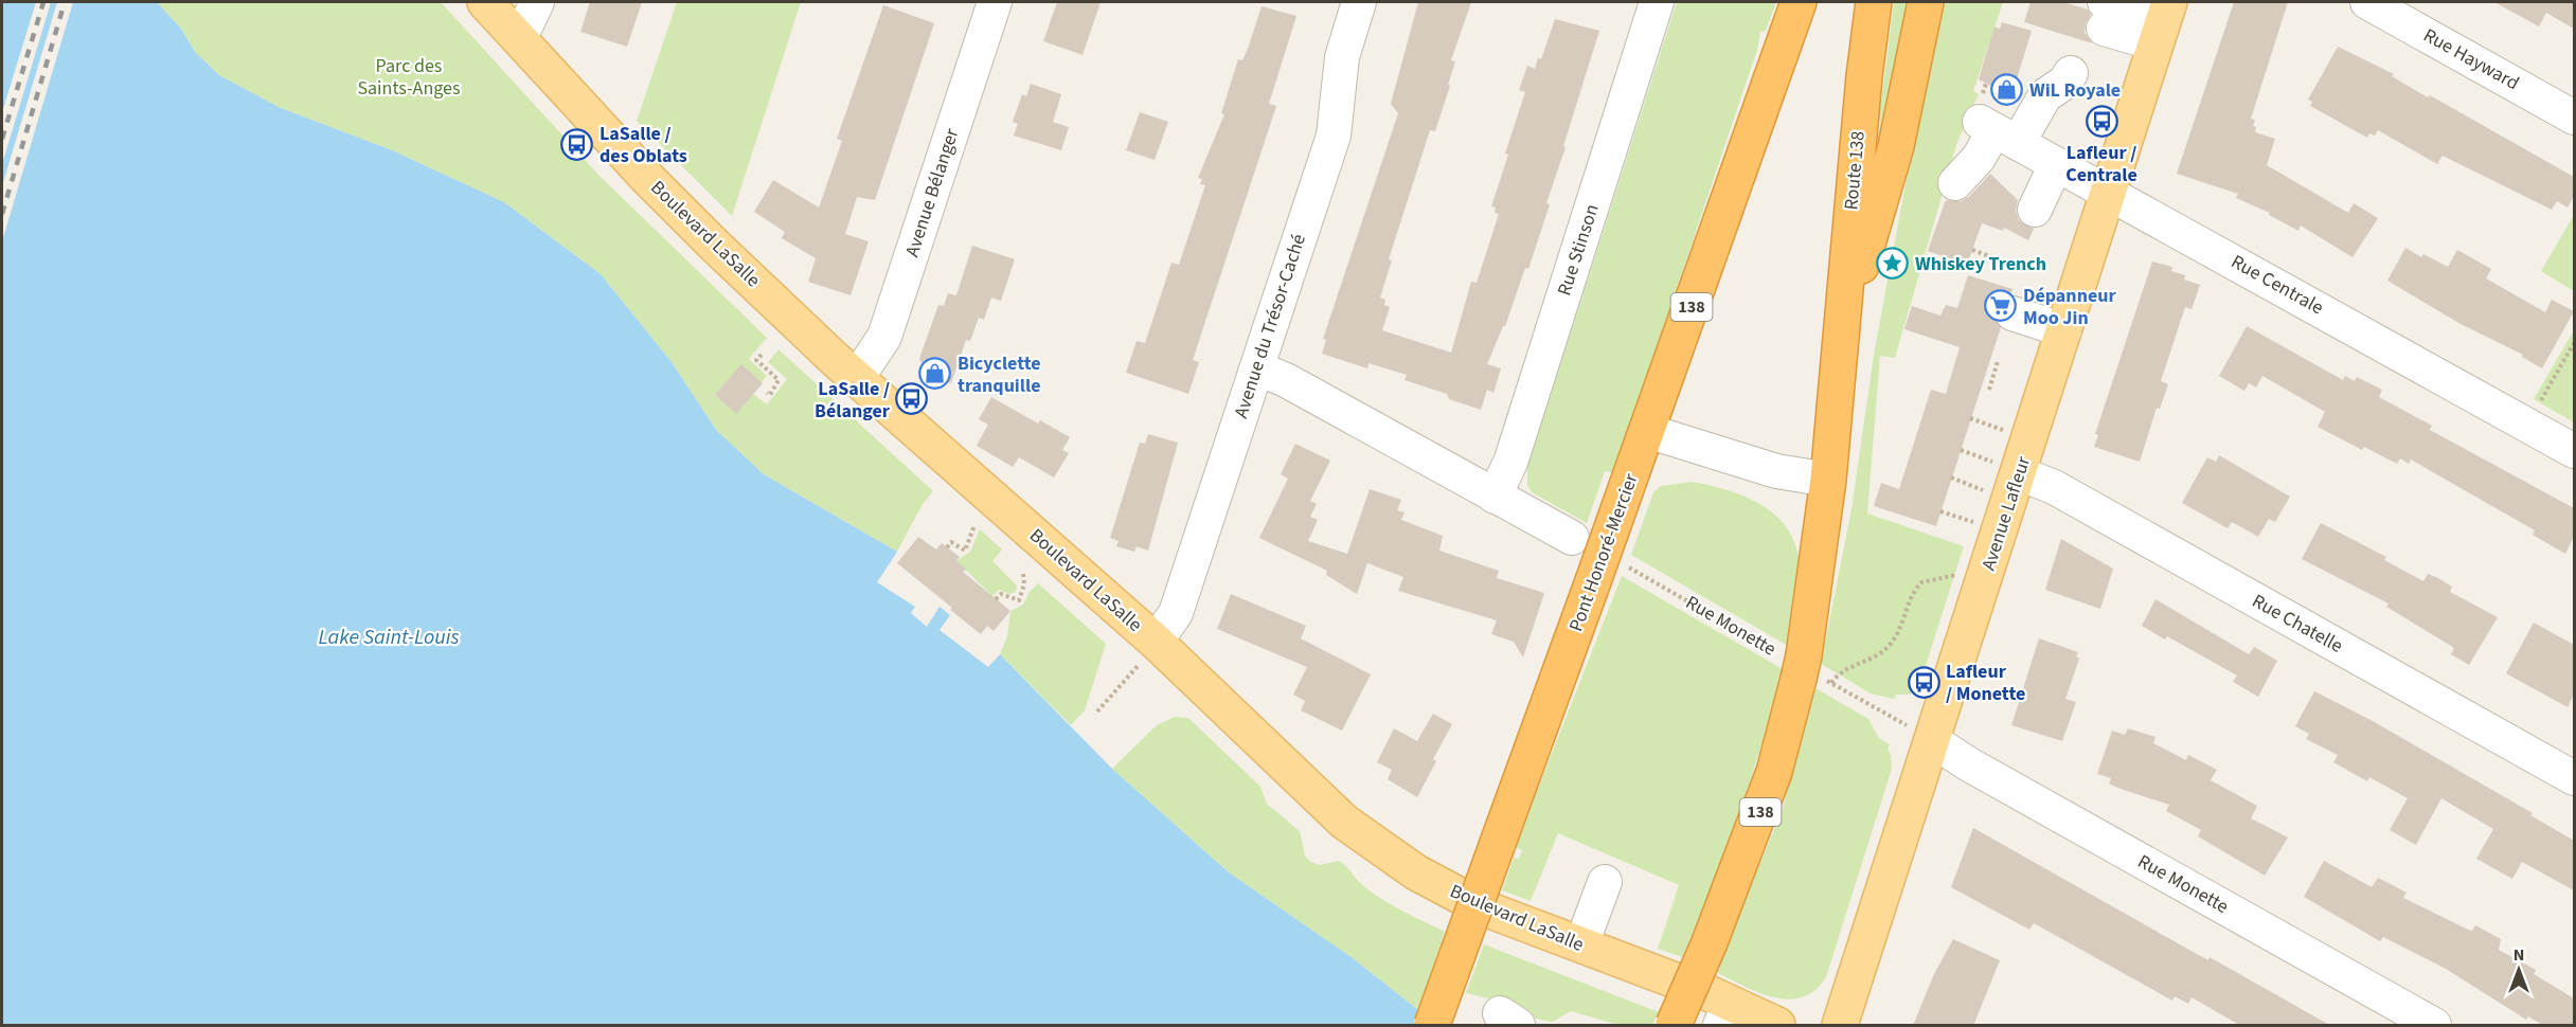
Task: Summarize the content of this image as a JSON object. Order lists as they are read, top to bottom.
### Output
{
  "streets": {
    "highway": ["Route 138", "138", "Pont Honoré-Mercier"],
    "main road": ["Boulevard LaSalle", "Avenue Lafleur"],
    "street": [
      "Rue Hayward",
      "Avenue Bélanger",
      "Rue Stinson",
      "Rue Centrale",
      "Avenue du Trésor-Caché",
      "Rue Chatelle",
      "Rue Monette"
    ]
  },
  "crossings": [
    ["Route 138", "138"],
    ["Avenue Bélanger", "Boulevard LaSalle"],
    ["Boulevard LaSalle", "Avenue du Trésor-Caché"],
    ["Rue Centrale", "Avenue Lafleur"],
    ["138", "Pont Honoré-Mercier"],
    ["138", "Rue Monette"],
    ["Avenue Lafleur", "Rue Chatelle"],
    ["Avenue Lafleur", "Rue Monette"],
    ["Pont Honoré-Mercier", "Rue Monette"]
  ],
  "water": ["Lake Saint-Louis"],
  "parks": ["Parc des Saints-Anges"],
  "places": {
    "shop": ["WiL Royale", "Bicyclette tranquille"],
    "bus stop": [
      "Lafleur / Centrale",
      "LaSalle / des Oblats",
      "LaSalle / Bélanger",
      "Lafleur / Monette"
    ],
    "place": ["Whiskey Trench"],
    "supermarket": ["Dépanneur Moo Jin"]
  },
  "north": "top"
}
